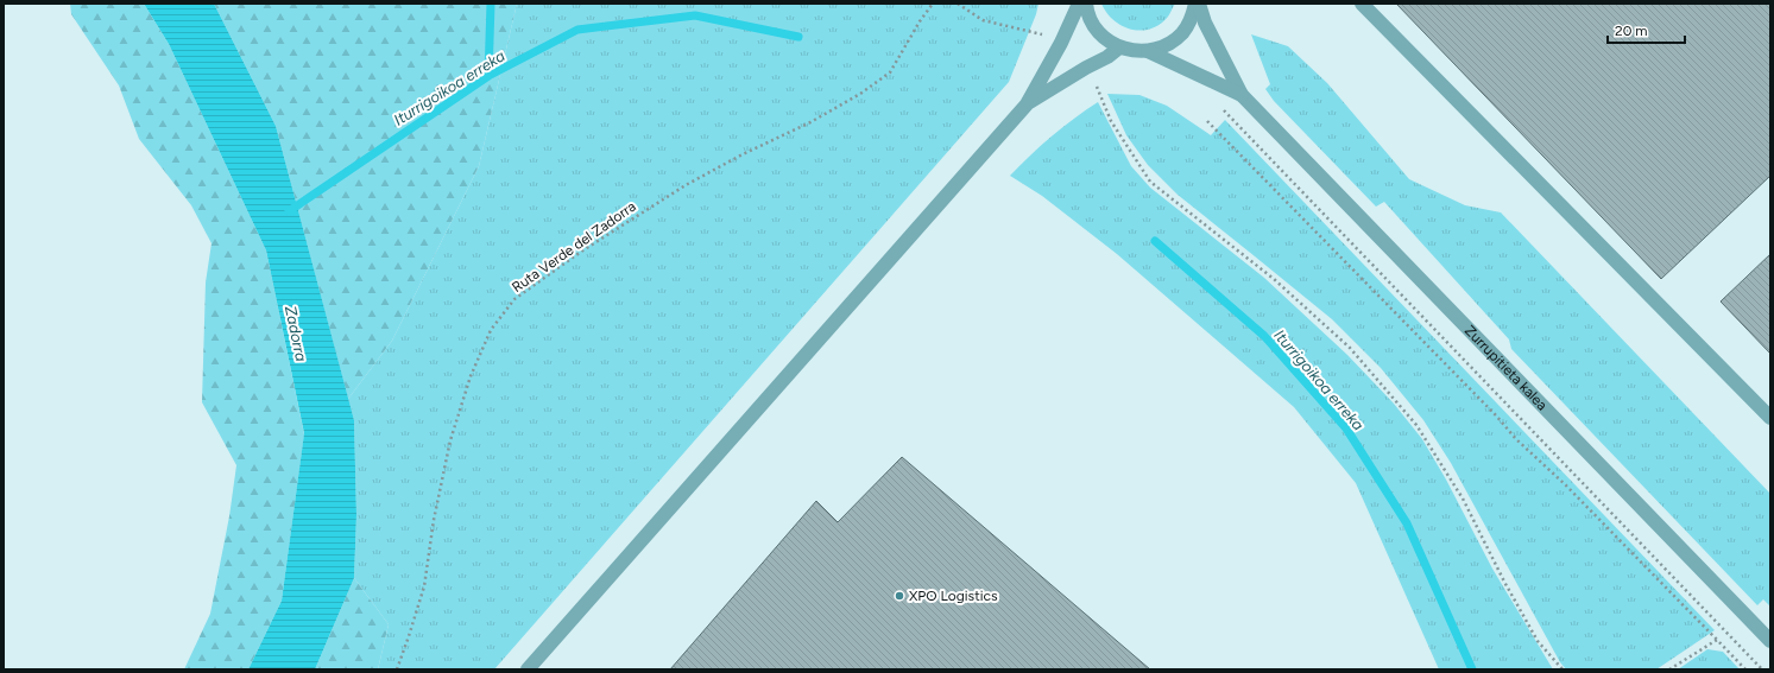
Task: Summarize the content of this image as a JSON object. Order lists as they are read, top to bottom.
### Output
{
  "streets": {
    "street": ["Zurrupitieta kalea"],
    "path": ["Ruta Verde del Zadorra"]
  },
  "water": ["Iturrigoikoa erreka", "Zadorra"],
  "places": ["XPO Logistics"],
  "scale_bar": "20 m"
}
